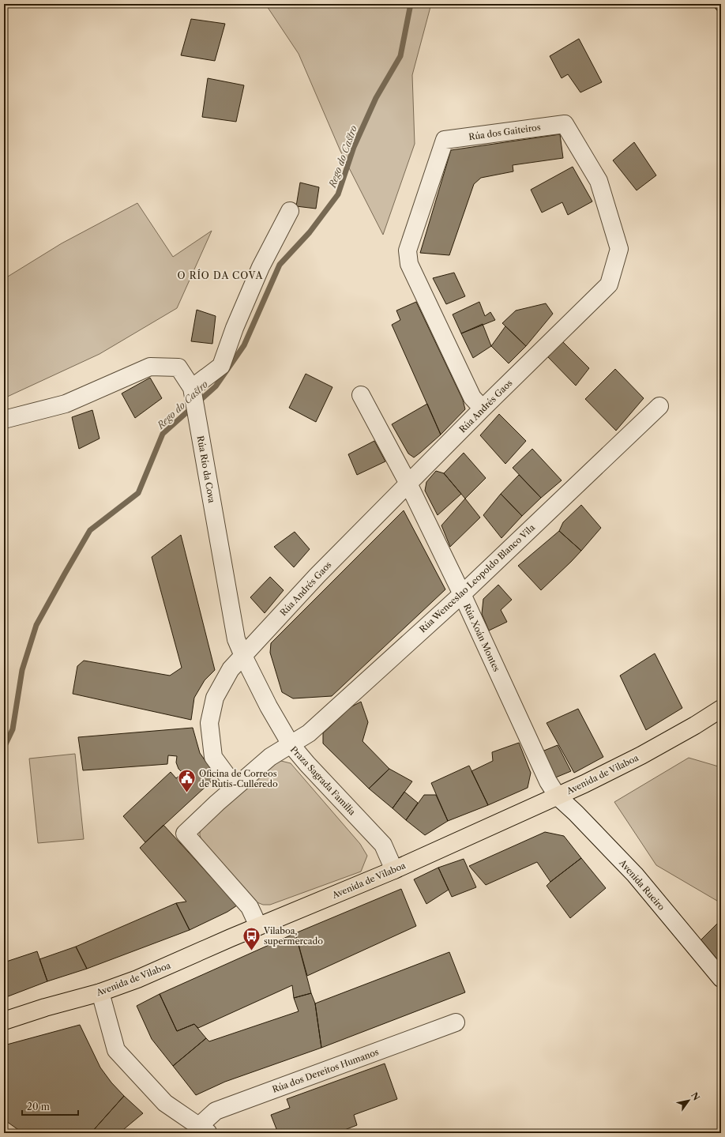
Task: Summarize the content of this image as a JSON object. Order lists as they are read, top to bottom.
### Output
{
  "streets": {
    "highway": ["Avenida de Vilaboa"],
    "street": [
      "Rúa dos Gaiteiros",
      "Rúa Andrés Gaos",
      "Rúa Río da Cova",
      "Rúa Wenceslao Leopoldo Blanco Vila",
      "Rúa Xoán Montes",
      "Praza Sagrada Familia",
      "Avenida Rueiro",
      "Rúa dos Dereitos Humanos"
    ]
  },
  "crossings": [
    ["Rúa dos Gaiteiros", "Rúa Andrés Gaos"],
    ["Rúa Andrés Gaos", "Rúa Río da Cova"],
    ["Rúa Andrés Gaos", "Rúa Xoán Montes"],
    ["Rúa Andrés Gaos", "Praza Sagrada Familia"],
    ["Rúa Río da Cova", "Rúa Wenceslao Leopoldo Blanco Vila"],
    ["Rúa Río da Cova", "Praza Sagrada Familia"],
    ["Rúa Wenceslao Leopoldo Blanco Vila", "Rúa Xoán Montes"],
    ["Rúa Wenceslao Leopoldo Blanco Vila", "Praza Sagrada Familia"],
    ["Rúa Xoán Montes", "Avenida de Vilaboa"],
    ["Rúa Xoán Montes", "Avenida Rueiro"],
    ["Avenida de Vilaboa", "Praza Sagrada Familia"],
    ["Avenida de Vilaboa", "Avenida Rueiro"]
  ],
  "districts": ["O RÍO DA COVA"],
  "water": ["Rego do Castro"],
  "places": {
    "public building": ["Oficina de Correos de Rutis-Culleredo"],
    "bus stop": ["Vilaboa, supermercado"]
  },
  "scale_bar": "20 m",
  "north": "top right"
}
